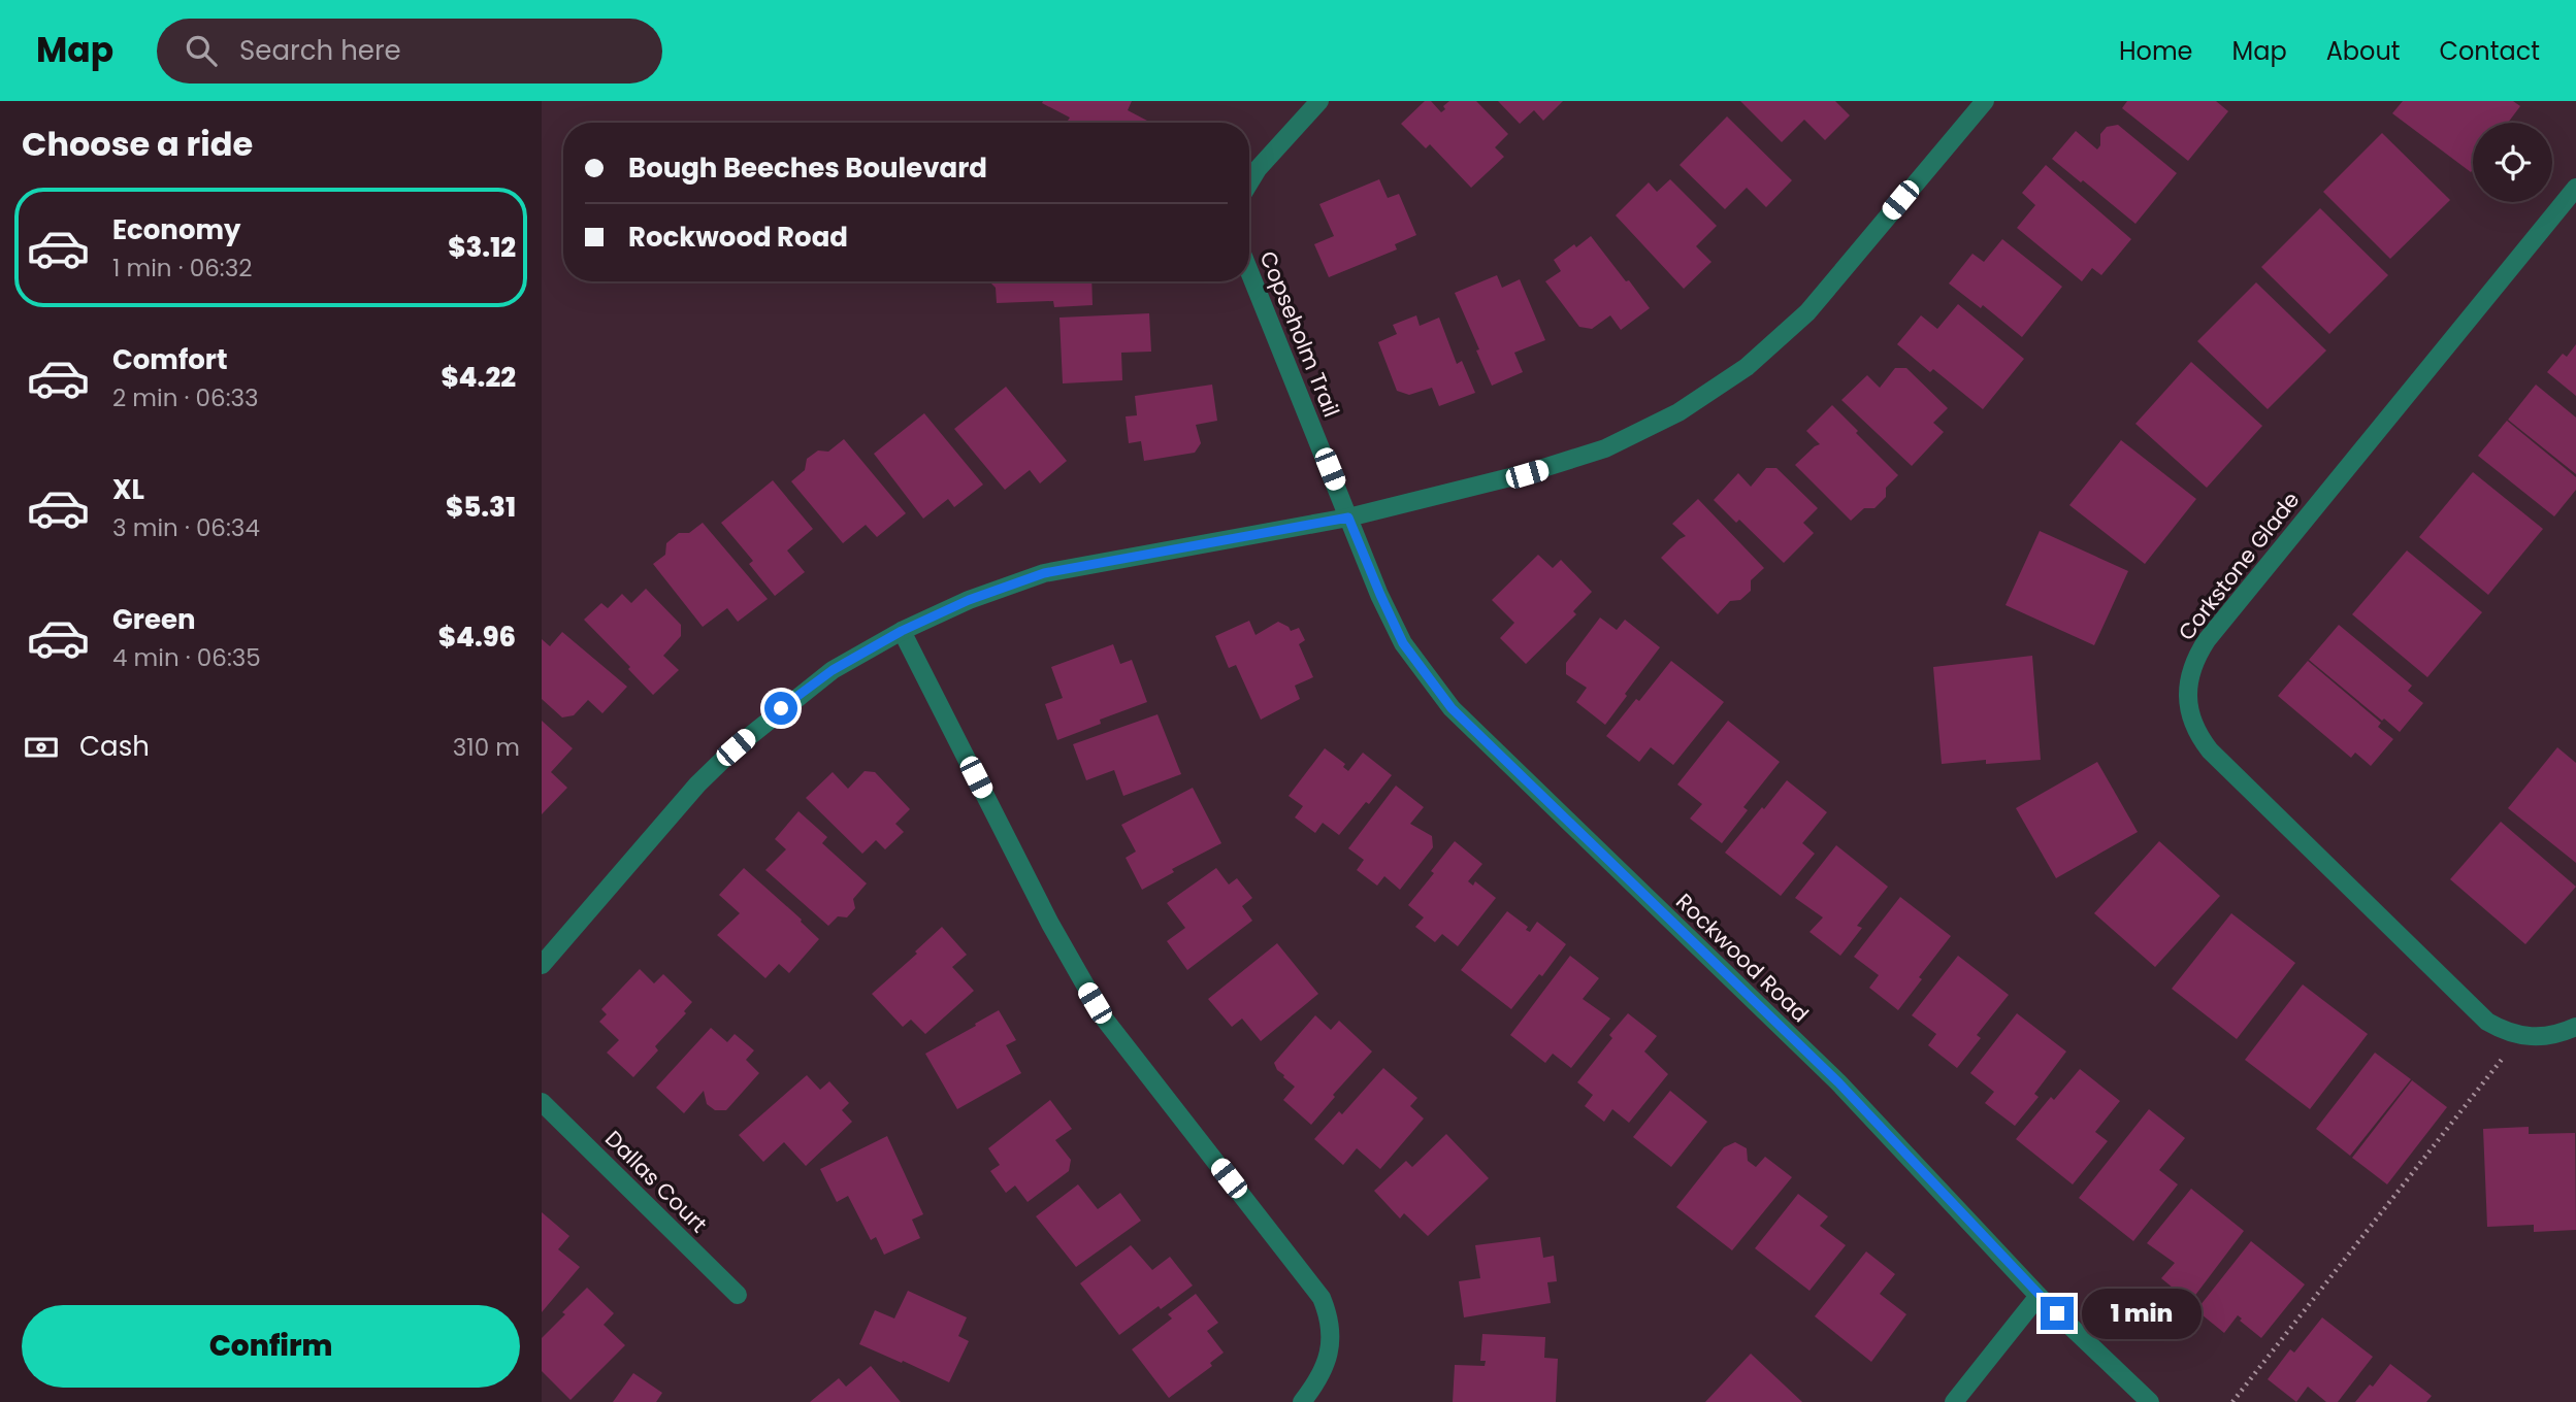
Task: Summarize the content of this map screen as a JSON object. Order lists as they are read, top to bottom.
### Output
{
  "streets": {
    "street": [
      "Copseholm Trail",
      "Corkstone Glade",
      "Rockwood Road",
      "Dallas Court"
    ]
  },
  "crossings": [
    ["Copseholm Trail", "Rockwood Road"]
  ],
  "page": {
    "header": "Map",
    "search": "Search here",
    "nav": [
      "Home",
      "Map",
      "About",
      "Contact"
    ],
    "heading": "Choose a ride",
    "banner": ["Bough Beeches Boulevard", "Rockwood Road"],
    "list": [
      {
        "name": "Economy",
        "note": "1 min · 06:32",
        "value": "$3.12"
      },
      {
        "name": "Comfort",
        "note": "2 min · 06:33",
        "value": "$4.22"
      },
      {
        "name": "XL",
        "note": "3 min · 06:34",
        "value": "$5.31"
      },
      {
        "name": "Green",
        "note": "4 min · 06:35",
        "value": "$4.96"
      }
    ],
    "pay": ["Cash", "310 m"],
    "bubble": "1 min",
    "buttons": "Confirm"
  }
}
